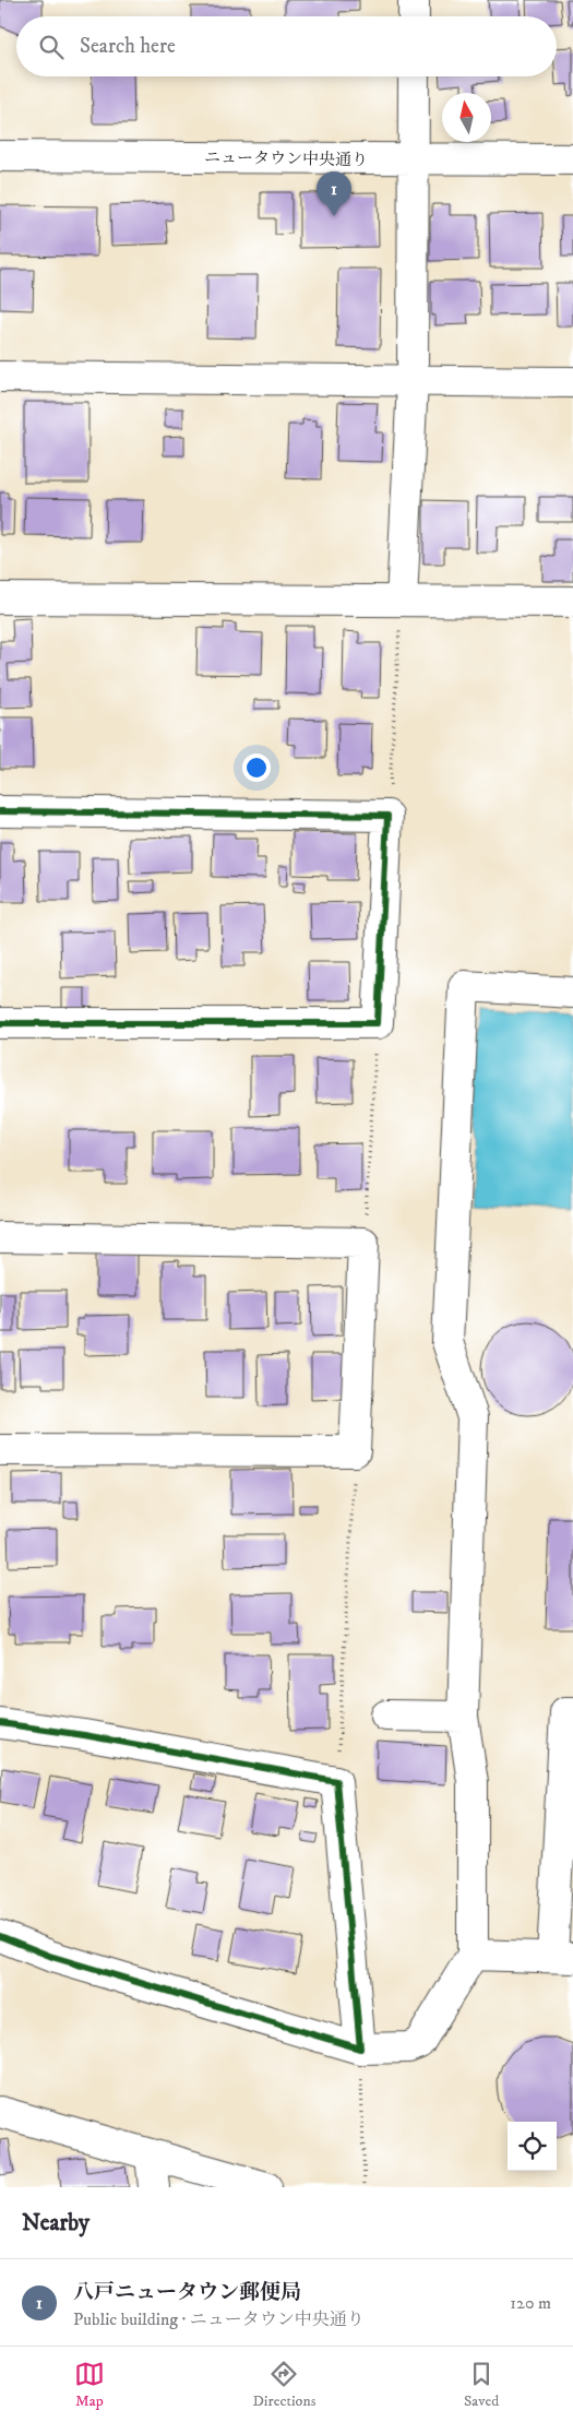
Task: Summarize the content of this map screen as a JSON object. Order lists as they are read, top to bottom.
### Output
{
  "streets": {
    "street": ["ニュータウン中央通り"]
  },
  "north": "top",
  "page": {
    "search": "Search here",
    "pins": "1",
    "heading": "Nearby",
    "list": [
      {
        "mark": "1",
        "name": "八戸ニュータウン郵便局",
        "note": "Public building · ニュータウン中央通り",
        "value": "120 m"
      }
    ],
    "nav": ["Map", "Directions", "Saved"]
  }
}
